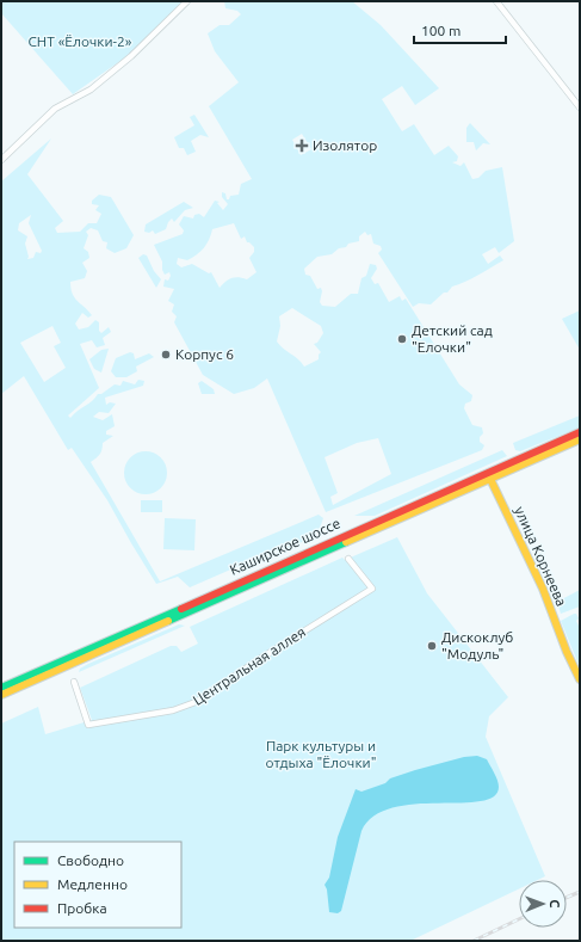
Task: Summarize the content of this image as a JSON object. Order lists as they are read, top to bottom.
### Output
{
  "streets": {
    "main road": ["Каширское шоссе", "улица Корнеева"],
    "street": ["Центральная аллея"]
  },
  "crossings": [
    ["Каширское шоссе", "улица Корнеева"]
  ],
  "parks": ["СНТ «Ёлочки-2»", "Парк культуры и отдыха \"Ёлочки\""],
  "places": {
    "health": ["Изолятор"],
    "other": ["Детский сад \"Елочки\"", "Корпус 6", "Дискоклуб \"Модуль\""]
  },
  "legend": ["Свободно", "Медленно", "Пробка"],
  "scale_bar": "100 m",
  "north": "right"
}
